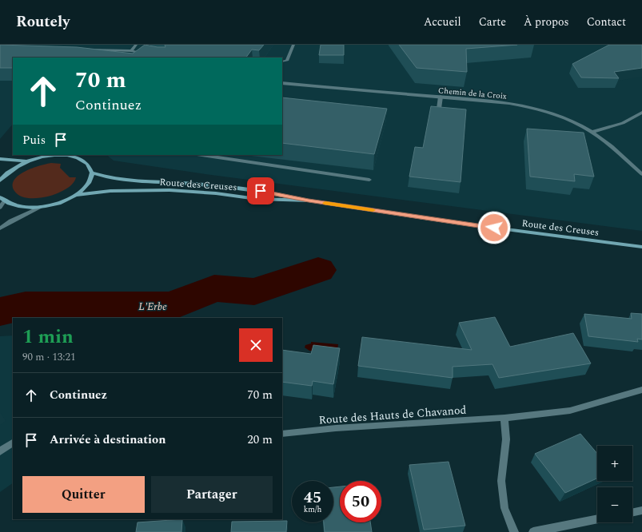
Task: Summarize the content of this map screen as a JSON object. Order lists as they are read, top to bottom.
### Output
{
  "streets": {
    "main road": ["Route des Creuses"],
    "street": ["Chemin de la Croix", "Route des Hauts de Chavanod"]
  },
  "water": ["L'Erbe"],
  "page": {
    "header": "Routely",
    "nav": [
      "Accueil",
      "Carte",
      "À propos",
      "Contact"
    ],
    "turn": ["70 m", "Continuez"],
    "then": "Puis",
    "heading": ["1 min", "90 m · 13:21"],
    "list": [
      {
        "name": "Continuez",
        "value": "70 m"
      },
      {
        "name": "Arrivée à destination",
        "value": "20 m"
      }
    ],
    "map_buttons": ["+", "−"],
    "buttons": ["Quitter", "Partager"],
    "speed": "45 km/h",
    "limit": "50"
  }
}
